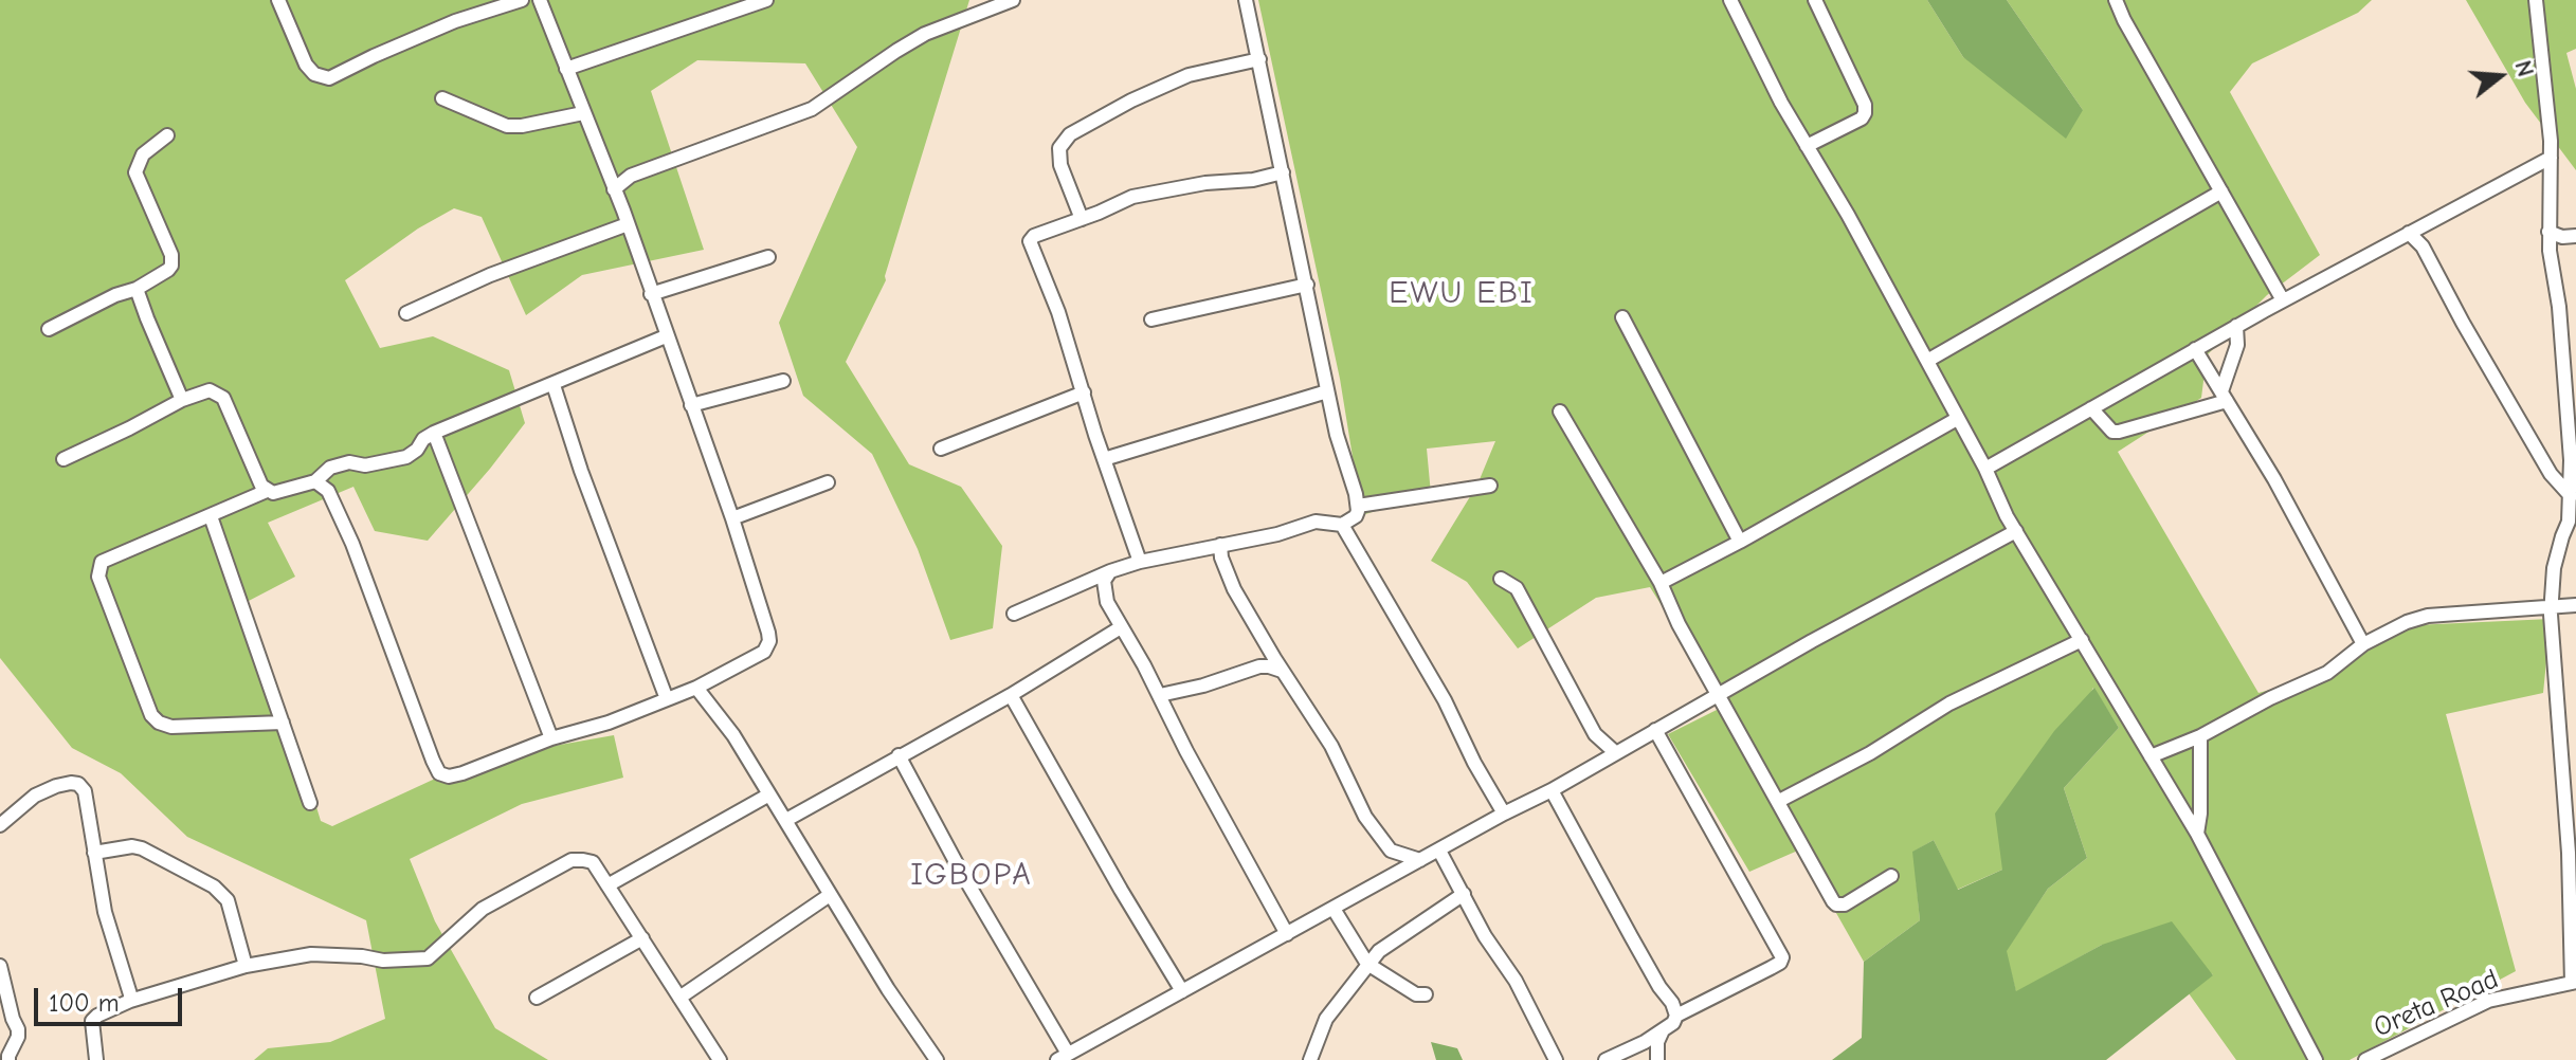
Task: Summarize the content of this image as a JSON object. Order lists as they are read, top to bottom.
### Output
{
  "streets": {
    "street": ["Oreta Road"]
  },
  "districts": ["EWU EBI", "IGBOPA"],
  "scale_bar": "100 m",
  "north": "right"
}
